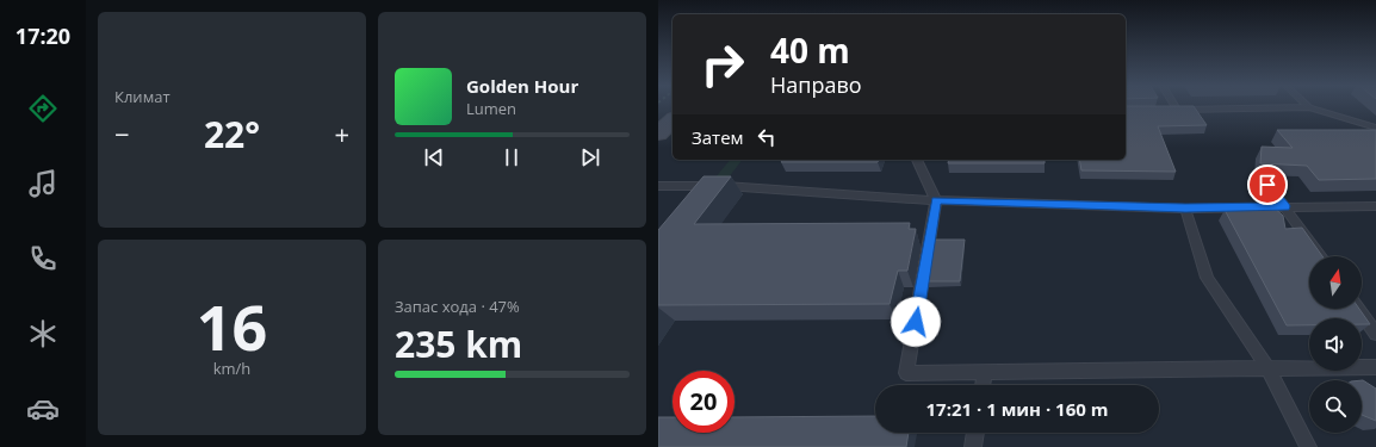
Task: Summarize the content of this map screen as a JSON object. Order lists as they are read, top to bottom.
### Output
{
  "north": "top",
  "page": {
    "tabs": "17:20",
    "tile": [
      "Климат",
      ["16", "km/h"],
      ["Запас хода · 47%", "235 km"]
    ],
    "turn": ["40 m", "Направо"],
    "song": ["Golden Hour", "Lumen"],
    "heat": ["−", "22°", "+"],
    "then": "Затем",
    "limit": "20",
    "trip": "17:21 · 1 мин · 160 m"
  }
}
